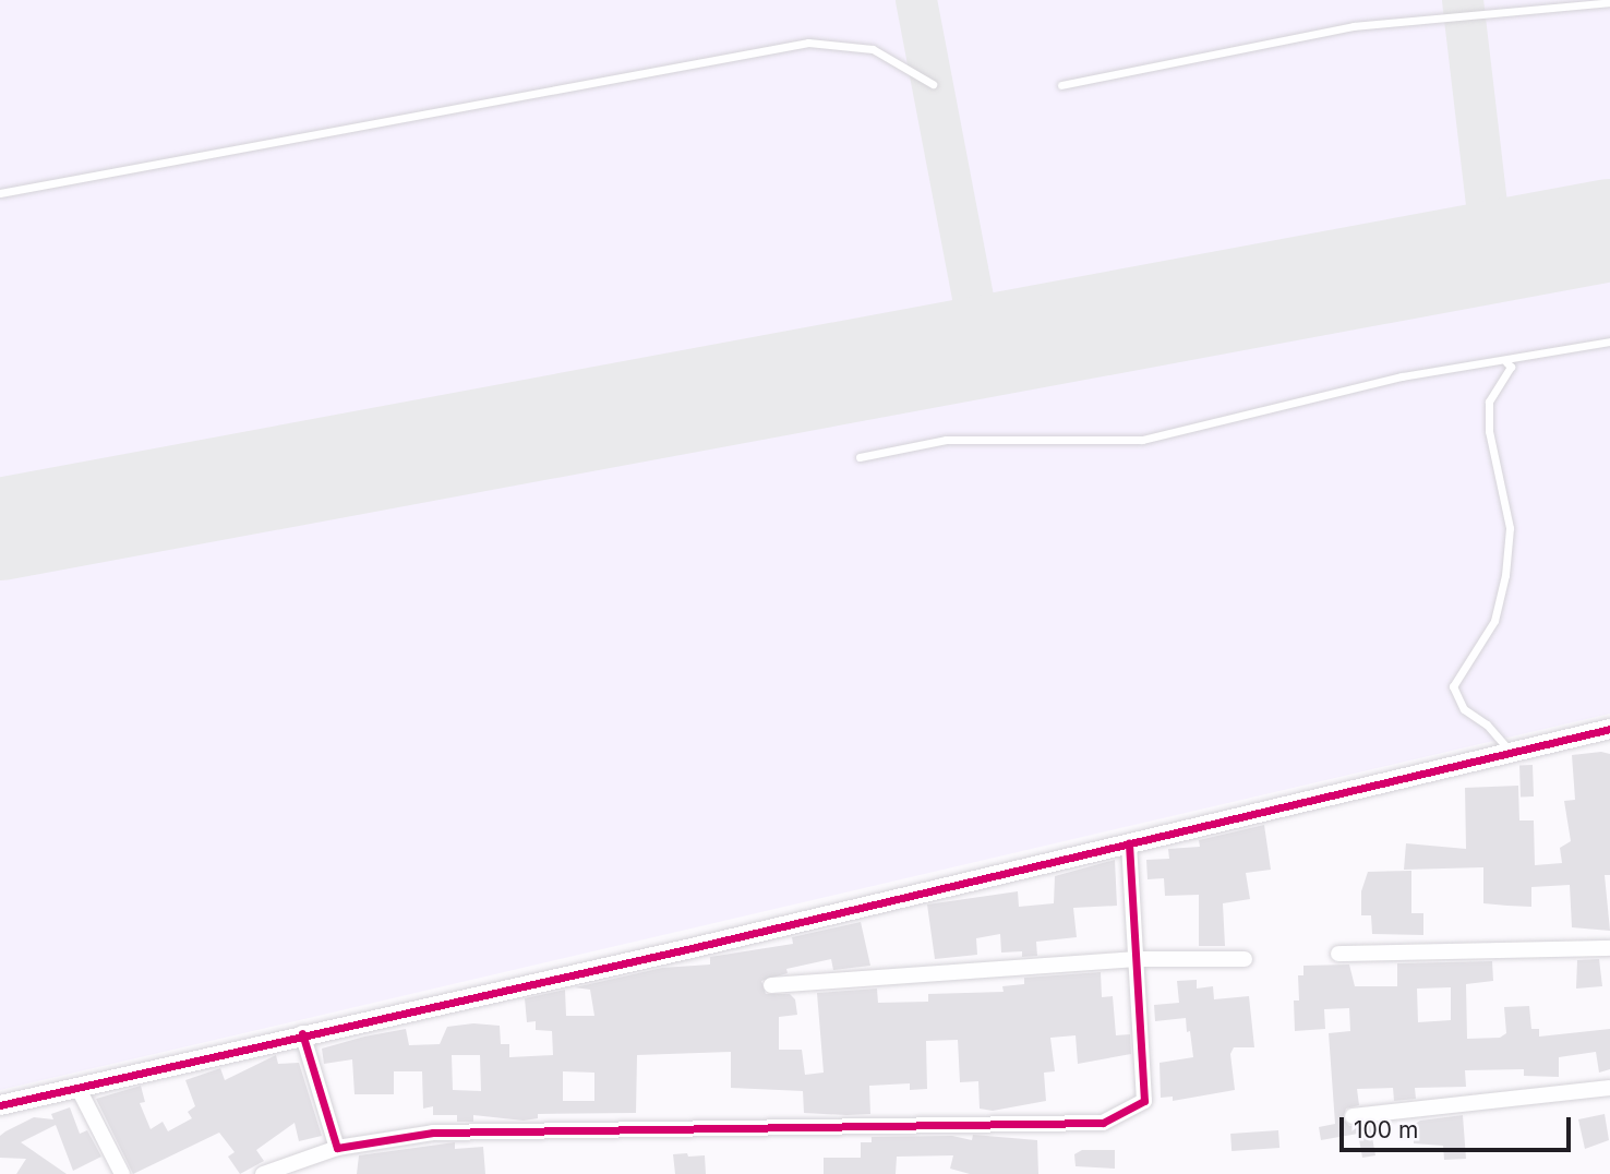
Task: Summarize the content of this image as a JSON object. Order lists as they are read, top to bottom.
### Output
{
  "scale_bar": "100 m"
}
